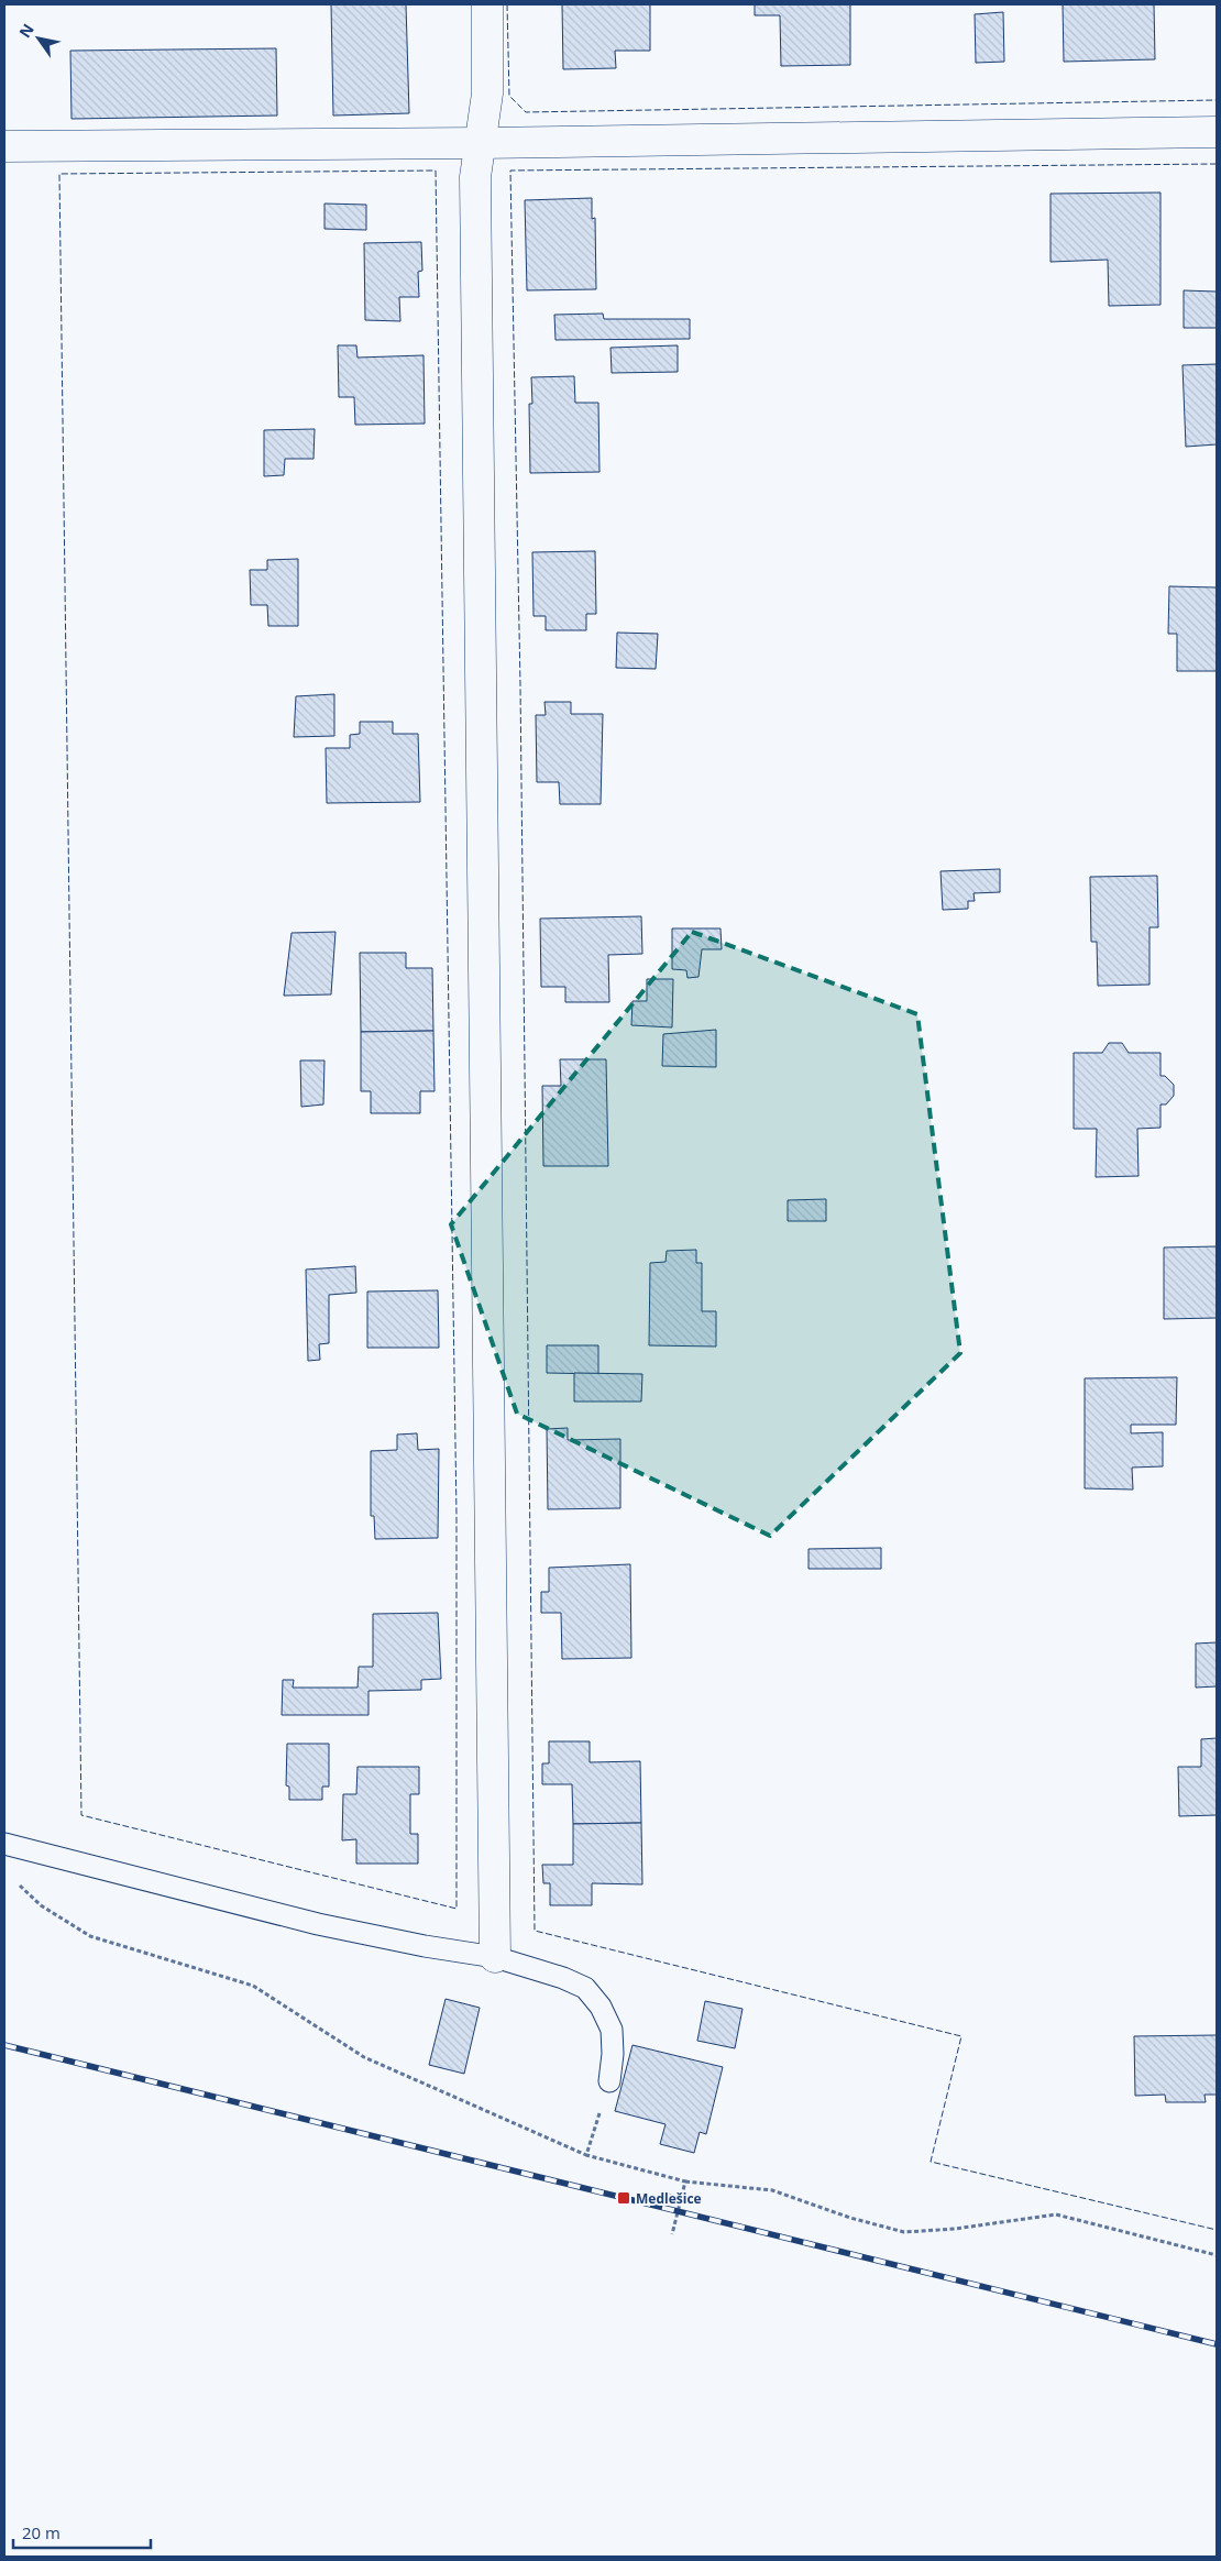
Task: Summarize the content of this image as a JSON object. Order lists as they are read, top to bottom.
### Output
{
  "places": {
    "transit": ["Medlešice"]
  },
  "scale_bar": "20 m",
  "north": "top left"
}
